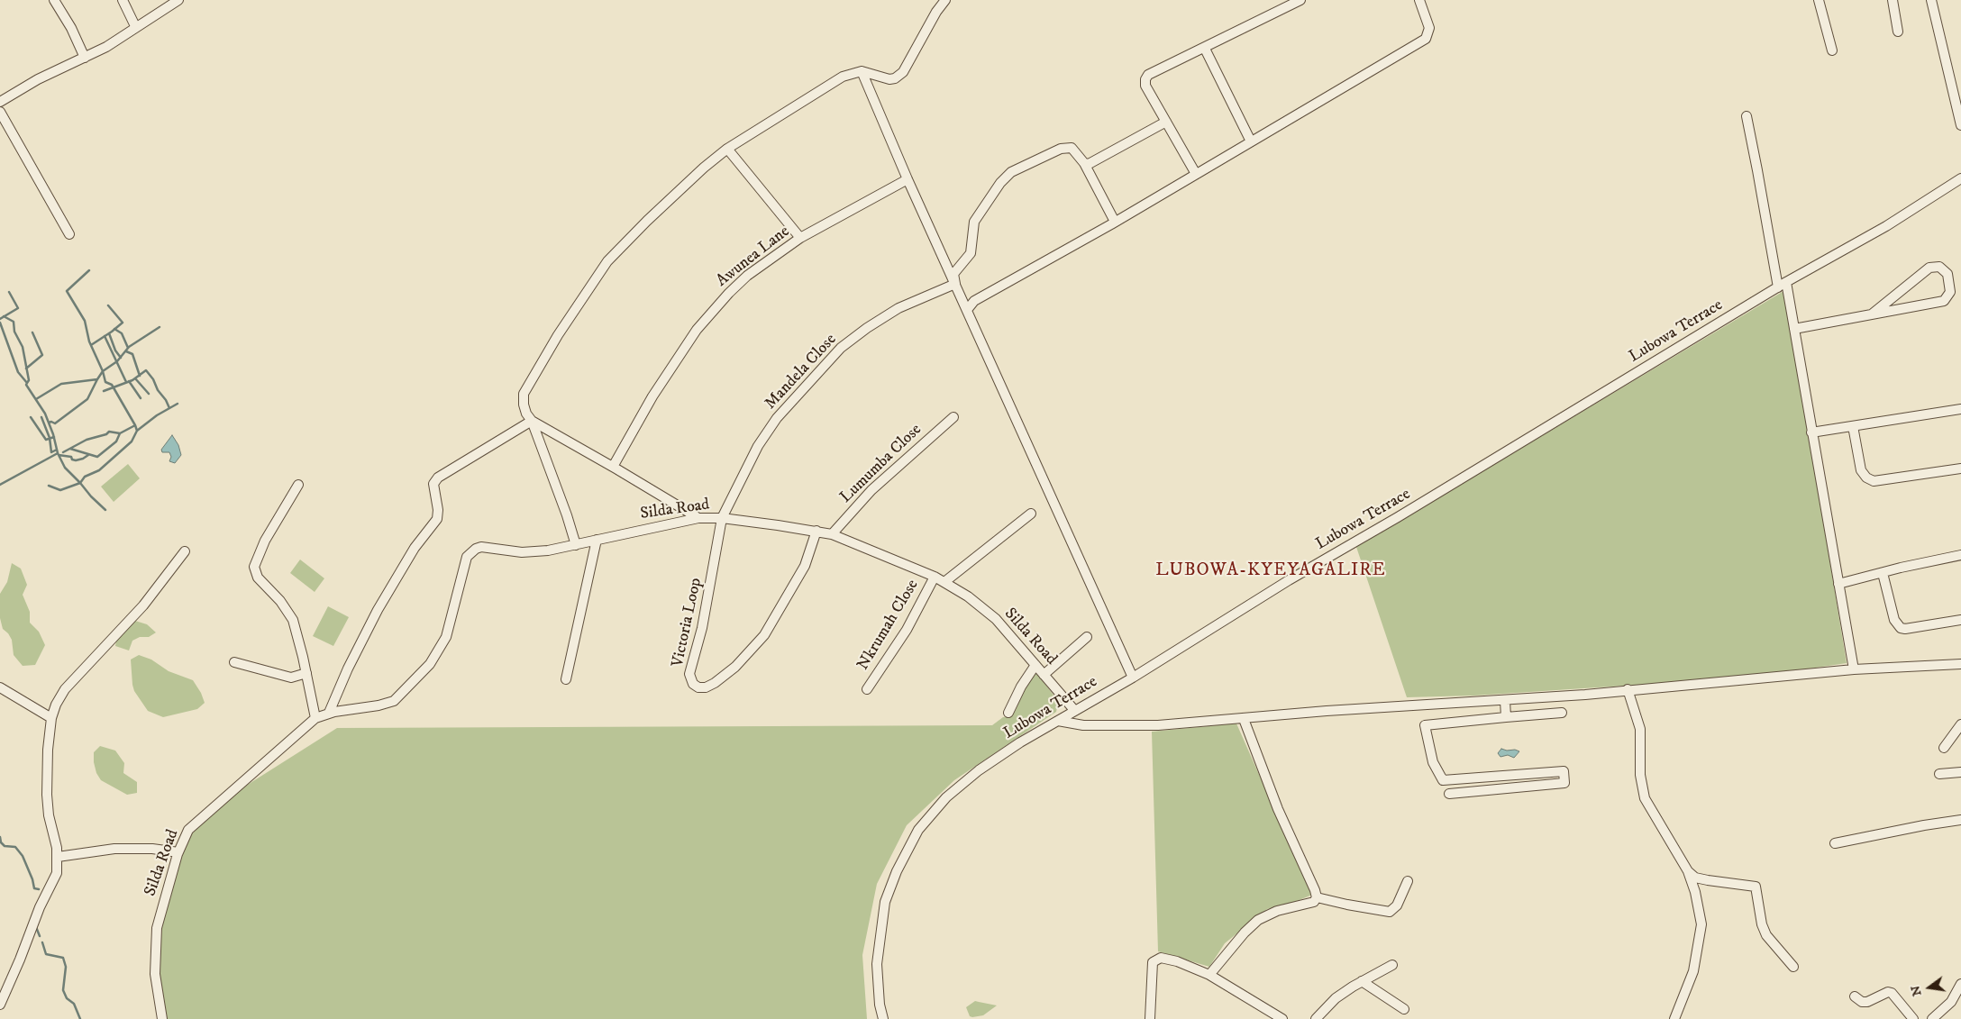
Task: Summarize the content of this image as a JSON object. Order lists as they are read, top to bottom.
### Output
{
  "streets": {
    "street": [
      "Awunea Lane",
      "Lubowa Terrace",
      "Mandela Close",
      "Lumumba Close",
      "Silda Road",
      "Victoria Loop",
      "Nkrumah Close"
    ]
  },
  "crossings": [
    ["Lubowa Terrace", "Silda Road"],
    ["Mandela Close", "Silda Road"],
    ["Mandela Close", "Victoria Loop"],
    ["Lumumba Close", "Silda Road"],
    ["Silda Road", "Victoria Loop"],
    ["Silda Road", "Nkrumah Close"]
  ],
  "districts": ["LUBOWA-KYEYAGALIRE"],
  "north": "left"
}
